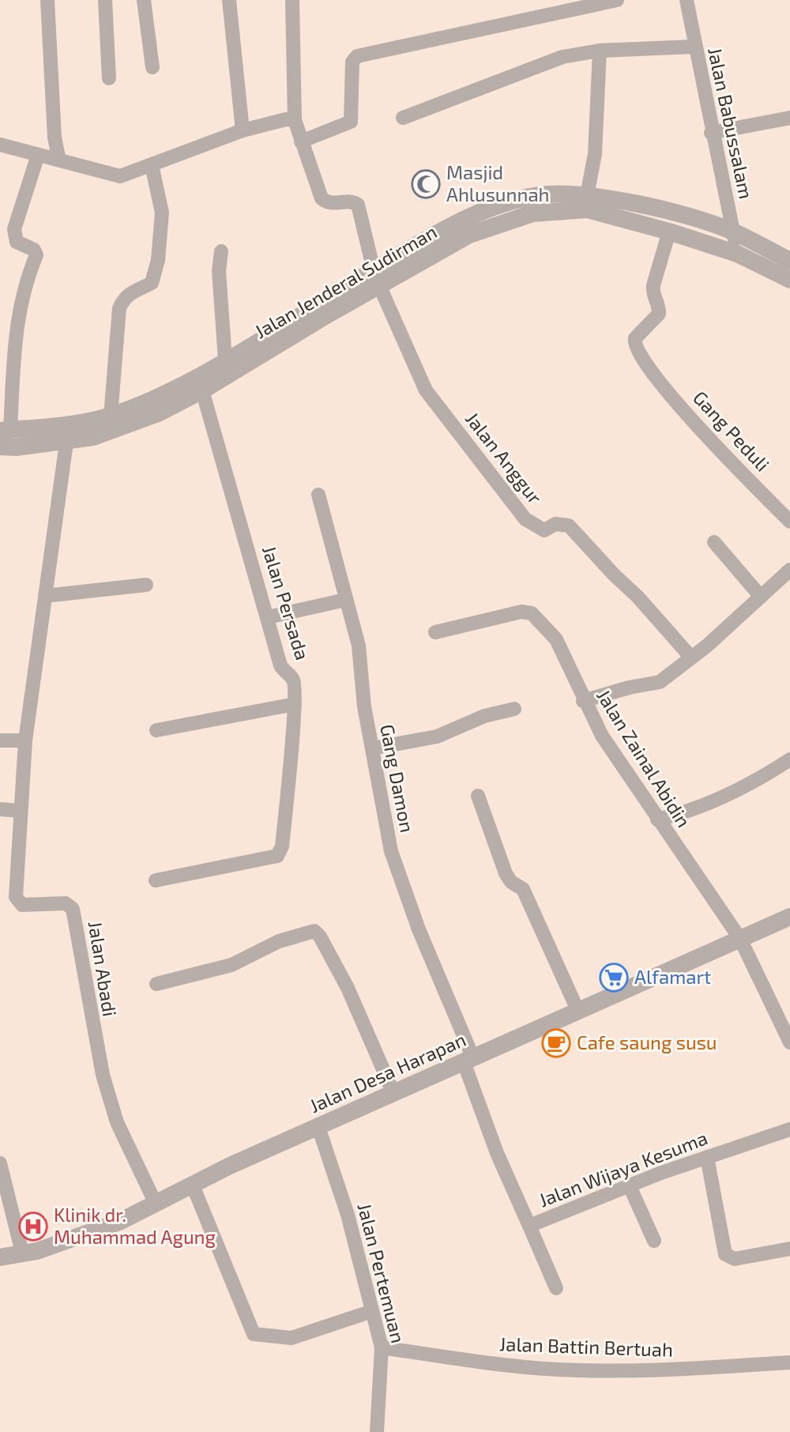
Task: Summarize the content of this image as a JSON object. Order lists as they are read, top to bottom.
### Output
{
  "streets": {
    "street": [
      "Jalan Babussalam",
      "Jalan Jenderal Sudirman",
      "Gang Peduli",
      "Jalan Anggur",
      "Jalan Persada",
      "Jalan Zainal Abidin",
      "Gang Damon",
      "Jalan Abadi",
      "Jalan Desa Harapan",
      "Jalan Wijaya Kesuma",
      "Jalan Pertemuan",
      "Jalan Battin Bertuah"
    ]
  },
  "crossings": [
    ["Jalan Babussalam", "Jalan Jenderal Sudirman"],
    ["Jalan Jenderal Sudirman", "Gang Peduli"],
    ["Jalan Jenderal Sudirman", "Jalan Anggur"],
    ["Jalan Jenderal Sudirman", "Jalan Persada"],
    ["Jalan Jenderal Sudirman", "Jalan Abadi"],
    ["Jalan Zainal Abidin", "Jalan Desa Harapan"],
    ["Gang Damon", "Jalan Desa Harapan"],
    ["Gang Damon", "Jalan Wijaya Kesuma"],
    ["Jalan Abadi", "Jalan Desa Harapan"],
    ["Jalan Desa Harapan", "Jalan Wijaya Kesuma"],
    ["Jalan Desa Harapan", "Jalan Pertemuan"],
    ["Jalan Pertemuan", "Jalan Battin Bertuah"]
  ],
  "places": {
    "mosque": ["Masjid Ahlusunnah"],
    "supermarket": ["Alfamart"],
    "cafe": ["Cafe saung susu"],
    "hospital": ["Klinik dr. Muhammad Agung"]
  }
}
